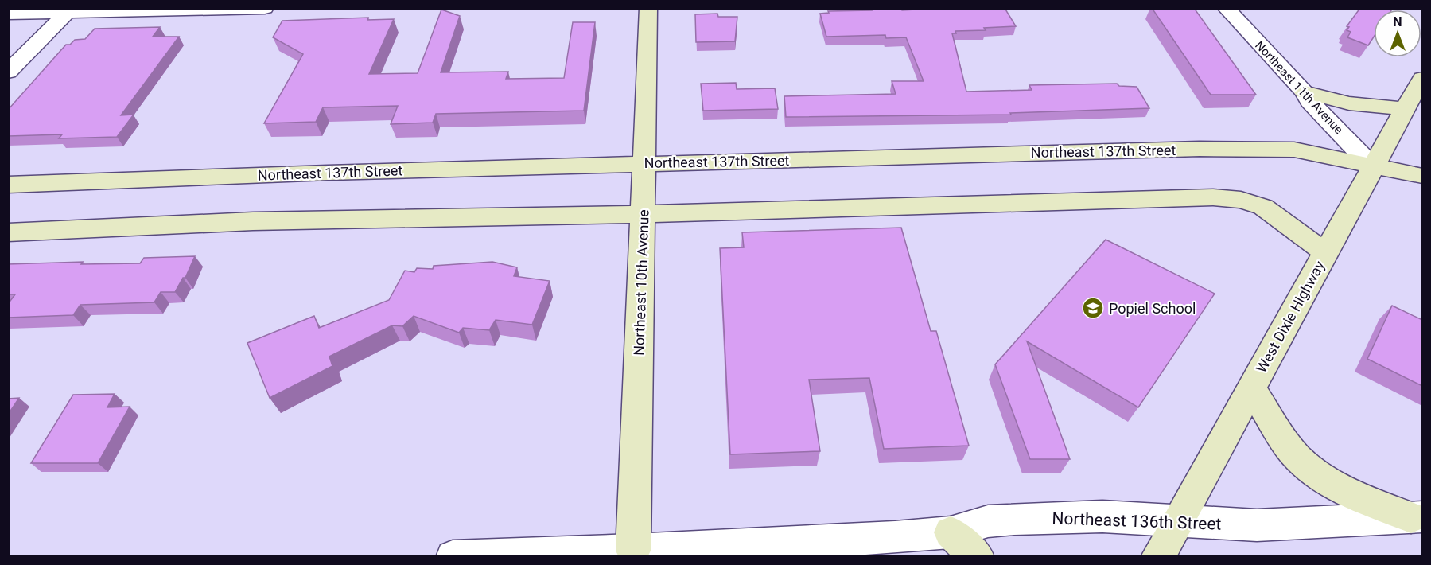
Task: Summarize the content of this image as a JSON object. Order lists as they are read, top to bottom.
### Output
{
  "streets": {
    "street": [
      "Northeast 11th Avenue",
      "Northeast 137th Street",
      "Northeast 10th Avenue",
      "West Dixie Highway",
      "Northeast 136th Street"
    ]
  },
  "crossings": [
    ["Northeast 11th Avenue", "Northeast 137th Street"],
    ["Northeast 11th Avenue", "West Dixie Highway"],
    ["Northeast 137th Street", "Northeast 10th Avenue"],
    ["Northeast 137th Street", "West Dixie Highway"],
    ["Northeast 10th Avenue", "Northeast 136th Street"],
    ["West Dixie Highway", "Northeast 136th Street"]
  ],
  "places": {
    "school or university": ["Popiel School"]
  },
  "north": "top"
}
